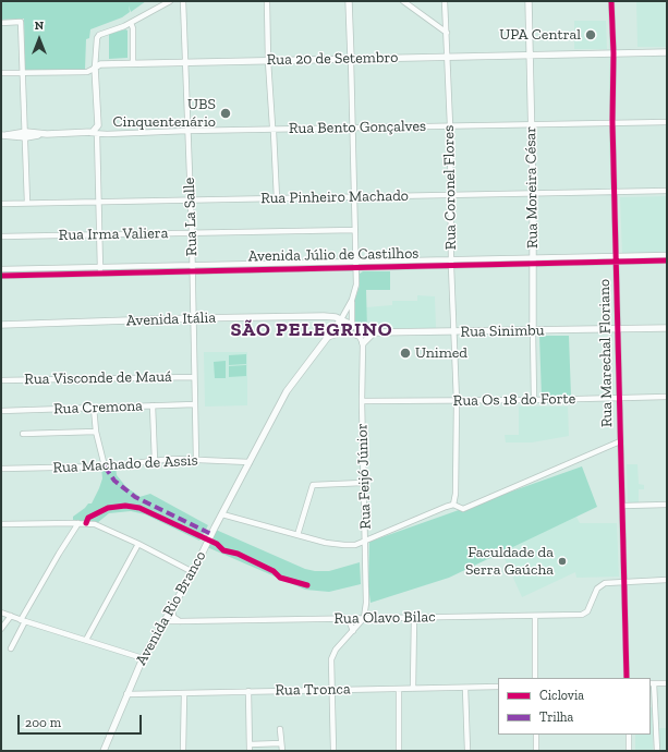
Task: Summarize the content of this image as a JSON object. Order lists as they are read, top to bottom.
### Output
{
  "streets": {
    "main road": [
      "Rua 20 de Setembro",
      "Rua Bento Gonçalves",
      "Rua Moreira César",
      "Avenida Itália",
      "Rua Sinimbu",
      "Avenida Rio Branco"
    ],
    "street": [
      "Rua Coronel Flores",
      "Rua Pinheiro Machado",
      "Rua La Salle",
      "Rua Irma Valiera",
      "Avenida Júlio de Castilhos",
      "Rua Marechal Floriano",
      "Rua Visconde de Mauá",
      "Rua Os 18 do Forte",
      "Rua Cremona",
      "Rua Machado de Assis",
      "Rua Feijó Júnior",
      "Rua Olavo Bilac",
      "Rua Tronca"
    ]
  },
  "crossings": [
    ["Rua 20 de Setembro", "Rua Coronel Flores"],
    ["Rua 20 de Setembro", "Rua Moreira César"],
    ["Rua 20 de Setembro", "Rua La Salle"],
    ["Rua 20 de Setembro", "Rua Marechal Floriano"],
    ["Rua Bento Gonçalves", "Rua Coronel Flores"],
    ["Rua Bento Gonçalves", "Rua Moreira César"],
    ["Rua Bento Gonçalves", "Rua La Salle"],
    ["Rua Bento Gonçalves", "Rua Marechal Floriano"],
    ["Rua Coronel Flores", "Rua Pinheiro Machado"],
    ["Rua Coronel Flores", "Avenida Júlio de Castilhos"],
    ["Rua Coronel Flores", "Rua Sinimbu"],
    ["Rua Coronel Flores", "Rua Os 18 do Forte"],
    ["Rua Moreira César", "Rua Pinheiro Machado"],
    ["Rua Moreira César", "Avenida Júlio de Castilhos"],
    ["Rua Moreira César", "Rua Sinimbu"],
    ["Rua Moreira César", "Rua Os 18 do Forte"],
    ["Rua Pinheiro Machado", "Rua La Salle"],
    ["Rua Pinheiro Machado", "Rua Marechal Floriano"],
    ["Rua La Salle", "Rua Irma Valiera"],
    ["Rua La Salle", "Avenida Júlio de Castilhos"],
    ["Rua La Salle", "Avenida Itália"],
    ["Rua La Salle", "Rua Visconde de Mauá"],
    ["Rua La Salle", "Rua Cremona"],
    ["Rua La Salle", "Rua Machado de Assis"],
    ["Avenida Júlio de Castilhos", "Rua Marechal Floriano"],
    ["Avenida Itália", "Rua Sinimbu"],
    ["Avenida Itália", "Avenida Rio Branco"],
    ["Rua Sinimbu", "Rua Marechal Floriano"],
    ["Rua Sinimbu", "Avenida Rio Branco"],
    ["Rua Marechal Floriano", "Rua Os 18 do Forte"],
    ["Rua Marechal Floriano", "Rua Olavo Bilac"],
    ["Rua Os 18 do Forte", "Rua Feijó Júnior"],
    ["Rua Machado de Assis", "Avenida Rio Branco"],
    ["Rua Feijó Júnior", "Rua Olavo Bilac"],
    ["Avenida Rio Branco", "Rua Olavo Bilac"],
    ["Avenida Rio Branco", "Rua Tronca"]
  ],
  "districts": ["SÃO PELEGRINO"],
  "places": [
    "UPA Central",
    "UBS Cinquentenário",
    "Unimed",
    "Faculdade da Serra Gaúcha"
  ],
  "legend": ["Ciclovia", "Trilha"],
  "scale_bar": "200 m",
  "north": "top"
}
